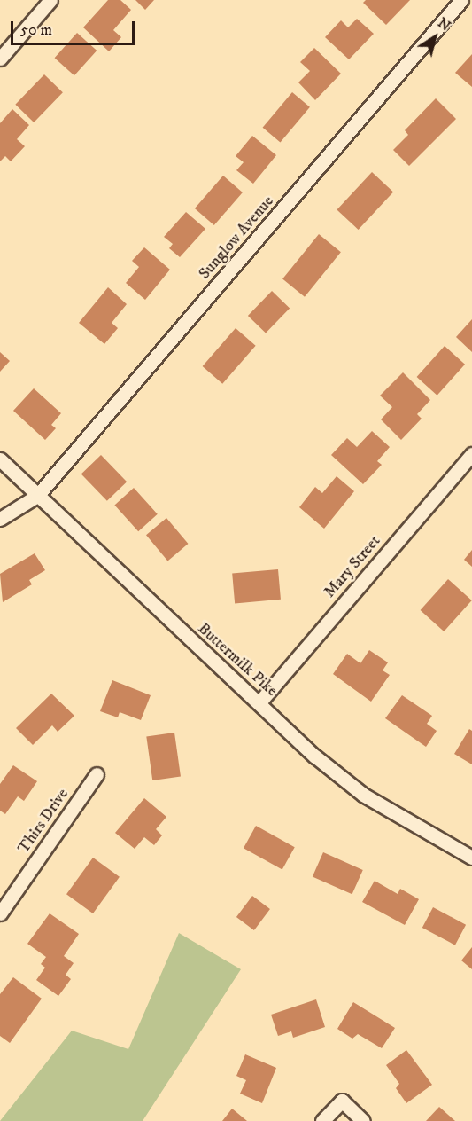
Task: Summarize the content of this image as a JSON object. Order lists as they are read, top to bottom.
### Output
{
  "streets": {
    "street": [
      "Sunglow Avenue",
      "Mary Street",
      "Buttermilk Pike",
      "Thirs Drive"
    ]
  },
  "crossings": [
    ["Sunglow Avenue", "Buttermilk Pike"],
    ["Mary Street", "Buttermilk Pike"]
  ],
  "scale_bar": "50 m",
  "north": "top right"
}
